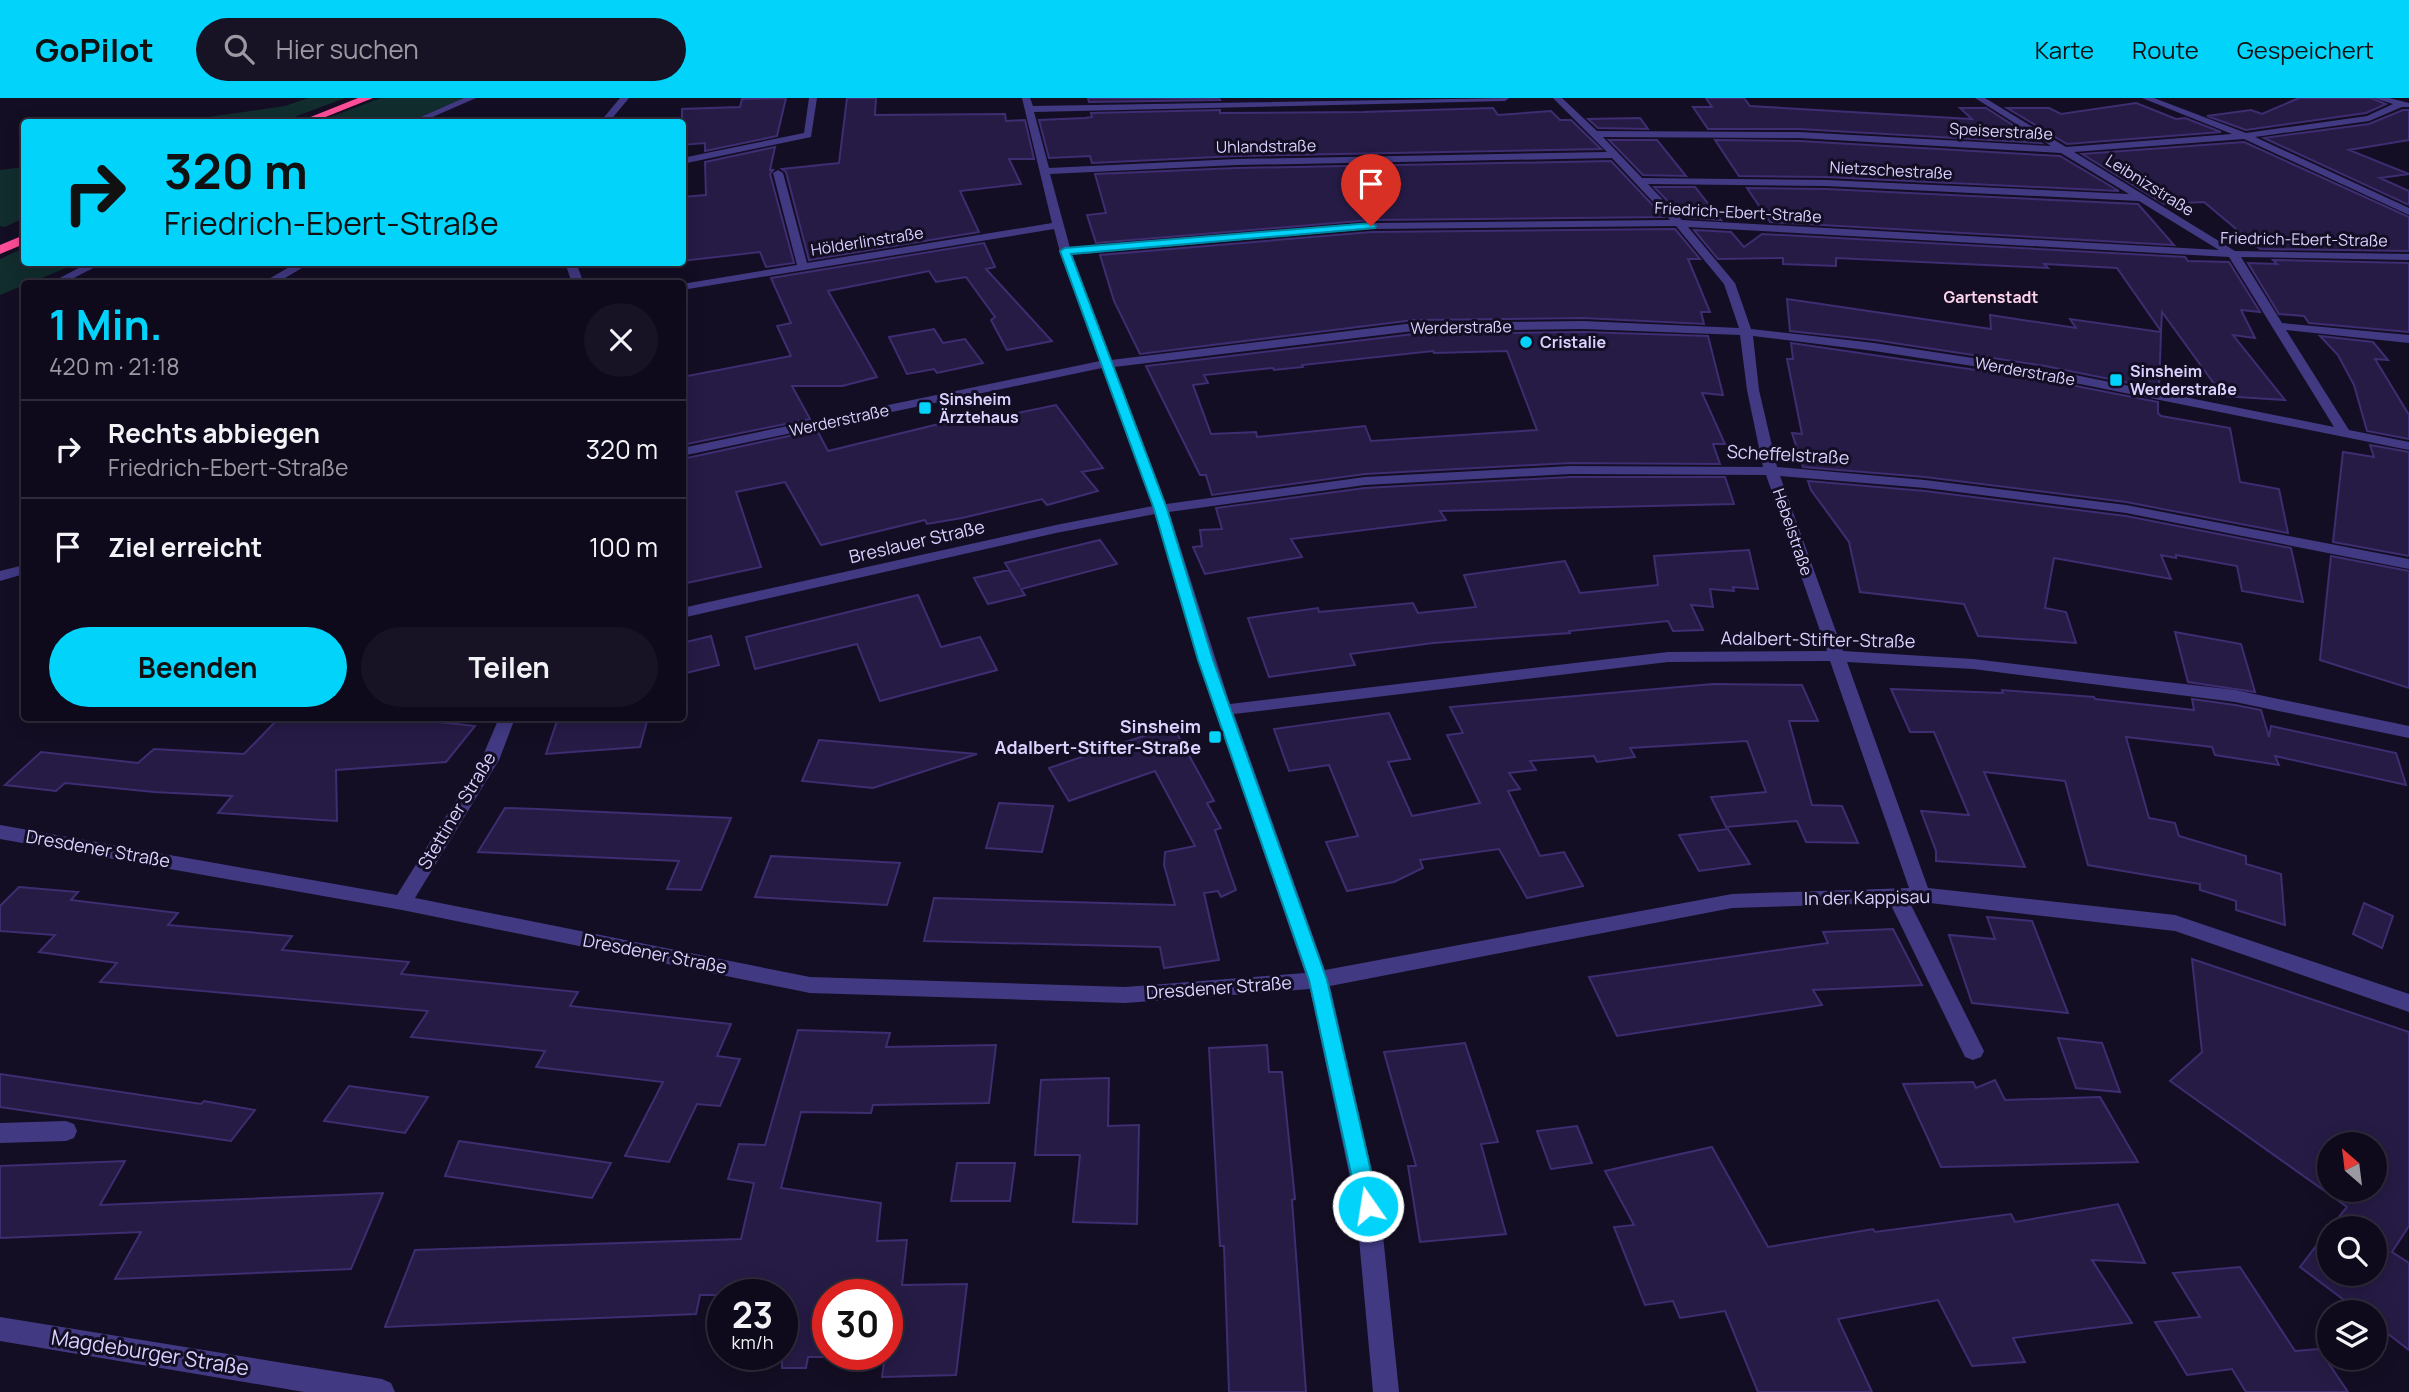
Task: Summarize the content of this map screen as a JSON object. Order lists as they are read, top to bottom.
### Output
{
  "streets": {
    "street": [
      "Speiserstraße",
      "Uhlandstraße",
      "Nietzschestraße",
      "Leibnizstraße",
      "Friedrich-Ebert-Straße",
      "Hölderlinstraße",
      "Werderstraße",
      "Scheffelstraße",
      "Hebelstraße",
      "Breslauer Straße",
      "Adalbert-Stifter-Straße",
      "Stettiner Straße",
      "Dresdener Straße",
      "In der Kappisau",
      "Magdeburger Straße"
    ]
  },
  "crossings": [
    ["Speiserstraße", "Leibnizstraße"],
    ["Speiserstraße", "Hebelstraße"],
    ["Uhlandstraße", "Hebelstraße"],
    ["Nietzschestraße", "Leibnizstraße"],
    ["Nietzschestraße", "Hebelstraße"],
    ["Leibnizstraße", "Friedrich-Ebert-Straße"],
    ["Leibnizstraße", "Werderstraße"],
    ["Friedrich-Ebert-Straße", "Hebelstraße"],
    ["Werderstraße", "Hebelstraße"],
    ["Scheffelstraße", "Hebelstraße"],
    ["Scheffelstraße", "Breslauer Straße"],
    ["Hebelstraße", "Adalbert-Stifter-Straße"],
    ["Hebelstraße", "In der Kappisau"],
    ["Stettiner Straße", "Dresdener Straße"],
    ["Dresdener Straße", "In der Kappisau"]
  ],
  "districts": ["Gartenstadt"],
  "places": {
    "other": ["Cristalie"],
    "transit": ["Sinsheim Werderstraße", "Sinsheim Ärztehaus", "Sinsheim Adalbert-Stifter-Straße"]
  },
  "north": "top left",
  "page": {
    "header": "GoPilot",
    "search": "Hier suchen",
    "nav": ["Karte", "Route", "Gespeichert"],
    "turn": ["320 m", "Friedrich-Ebert-Straße"],
    "heading": ["1 Min.", "420 m · 21:18"],
    "list": [
      {
        "name": "Rechts abbiegen",
        "note": "Friedrich-Ebert-Straße",
        "value": "320 m"
      },
      {
        "name": "Ziel erreicht",
        "value": "100 m"
      }
    ],
    "buttons": ["Beenden", "Teilen"],
    "speed": "23 km/h",
    "limit": "30"
  }
}
